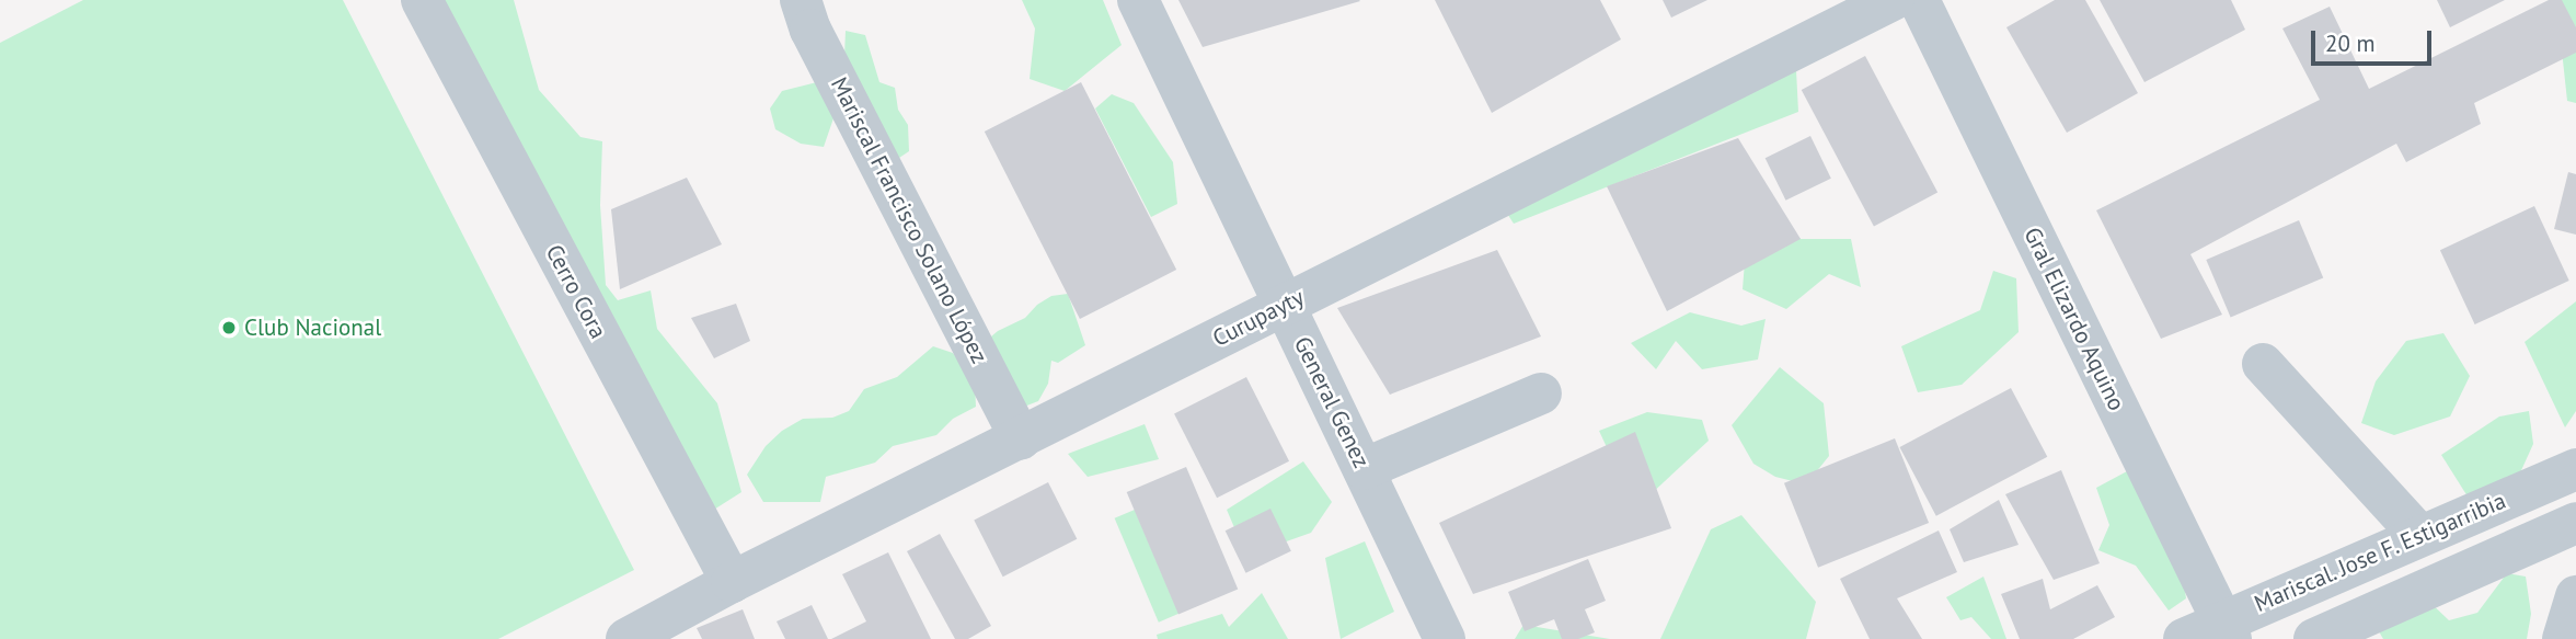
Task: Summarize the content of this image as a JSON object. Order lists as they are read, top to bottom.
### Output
{
  "streets": {
    "street": [
      "Mariscal Francisco Solano López",
      "Cerro Cora",
      "Curupayty",
      "Gral Elizardo Aquino",
      "General Genez",
      "Mariscal. Jose F. Estigarribia"
    ]
  },
  "crossings": [
    ["Mariscal Francisco Solano López", "Curupayty"],
    ["Cerro Cora", "Curupayty"],
    ["Curupayty", "General Genez"],
    ["Gral Elizardo Aquino", "Mariscal. Jose F. Estigarribia"]
  ],
  "places": ["Club Nacional"],
  "scale_bar": "20 m"
}
